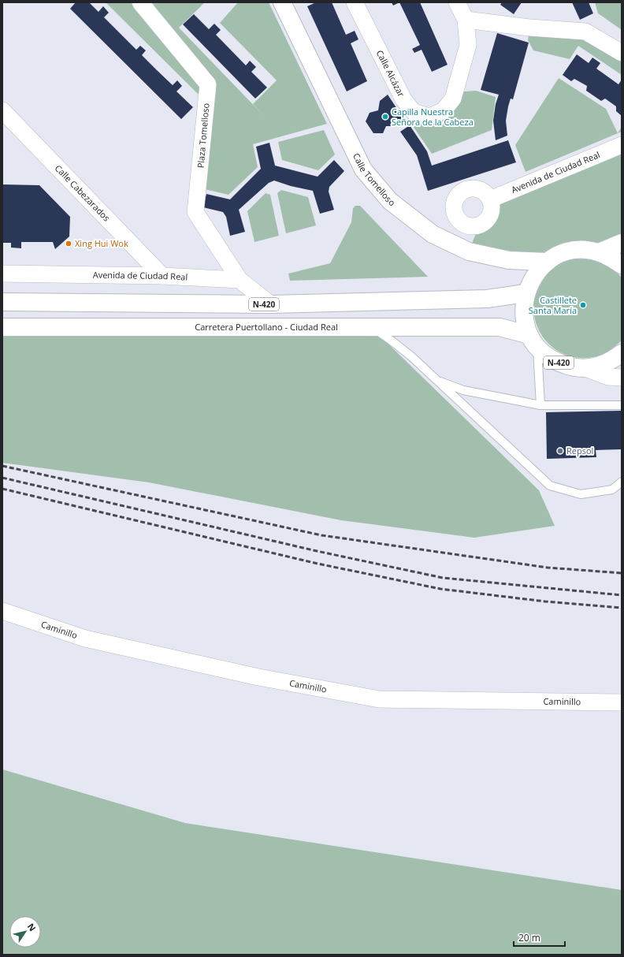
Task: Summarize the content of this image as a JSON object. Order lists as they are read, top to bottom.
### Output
{
  "streets": {
    "main road": ["Calle Tomelloso", "N-420", "Carretera Puertollano - Ciudad Real"],
    "street": [
      "Calle Alcázar",
      "Plaza Tomelloso",
      "Avenida de Ciudad Real",
      "Calle Cabezarados",
      "Caminillo"
    ]
  },
  "crossings": [
    ["Plaza Tomelloso", "Avenida de Ciudad Real"],
    ["Avenida de Ciudad Real", "Calle Cabezarados"],
    ["Calle Tomelloso", "N-420"],
    ["N-420", "Carretera Puertollano - Ciudad Real"]
  ],
  "places": [
    "Capilla Nuestra Señora de la Cabeza",
    "Xing Hui Wok",
    "Castillete Santa María",
    "Repsol"
  ],
  "scale_bar": "20 m",
  "north": "top right"
}
